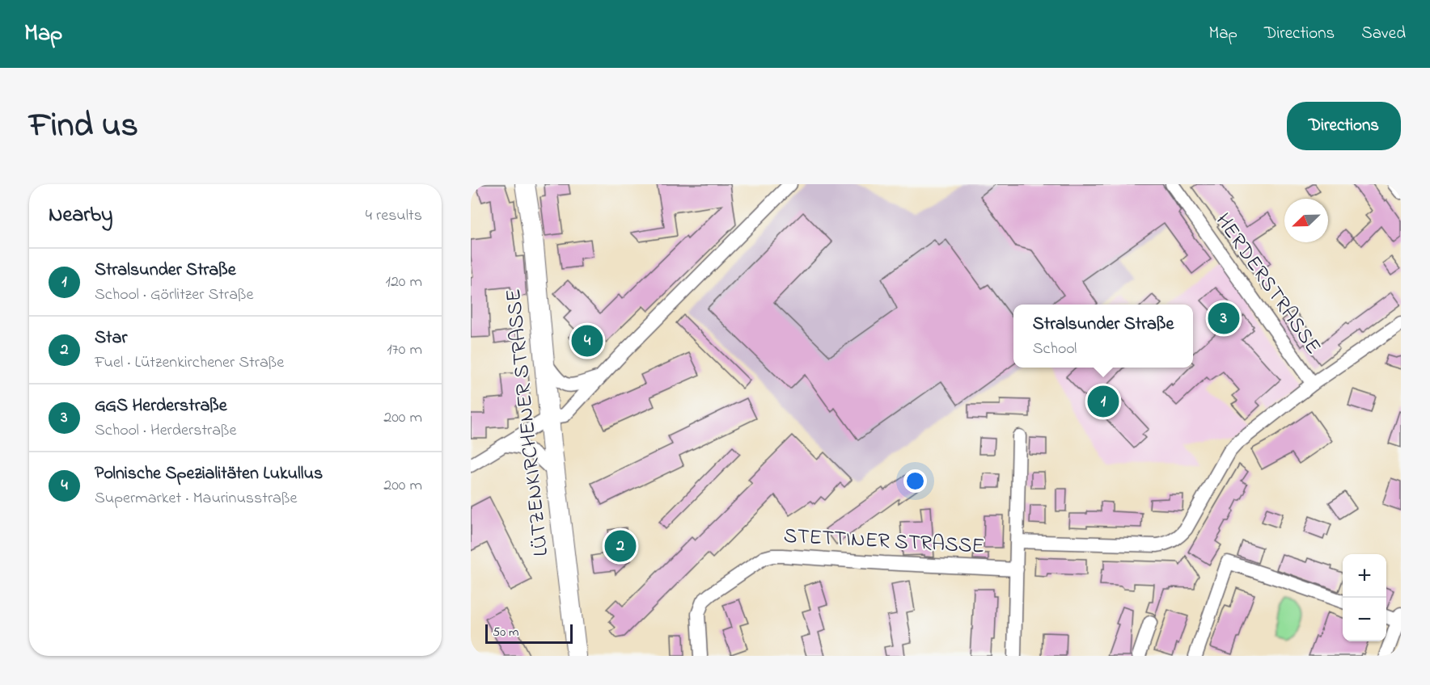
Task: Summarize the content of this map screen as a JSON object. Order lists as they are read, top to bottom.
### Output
{
  "streets": {
    "main road": ["LÜTZENKIRCHENER STRASSE"],
    "street": ["HERDERSTRASSE", "STETTINER STRASSE"]
  },
  "scale_bar": "50 m",
  "north": "bottom left",
  "page": {
    "header": "Map",
    "nav": ["Map", "Directions", "Saved"],
    "title": "Find us",
    "buttons": "Directions",
    "heading": ["Nearby", "4 results"],
    "list": [
      {
        "mark": "1",
        "name": "Stralsunder Straße",
        "note": "School · Görlitzer Straße",
        "value": "120 m"
      },
      {
        "mark": "2",
        "name": "Star",
        "note": "Fuel · Lützenkirchener Straße",
        "value": "170 m"
      },
      {
        "mark": "3",
        "name": "GGS Herderstraße",
        "note": "School · Herderstraße",
        "value": "200 m"
      },
      {
        "mark": "4",
        "name": "Polnische Spezialitäten Lukullus",
        "note": "Supermarket · Maurinusstraße",
        "value": "200 m"
      }
    ],
    "pins": [
      "3",
      "4",
      "1",
      "2"
    ],
    "popup": ["Stralsunder Straße", "School"],
    "map_buttons": ["+", "−"],
    "scale": "50 m"
  }
}
